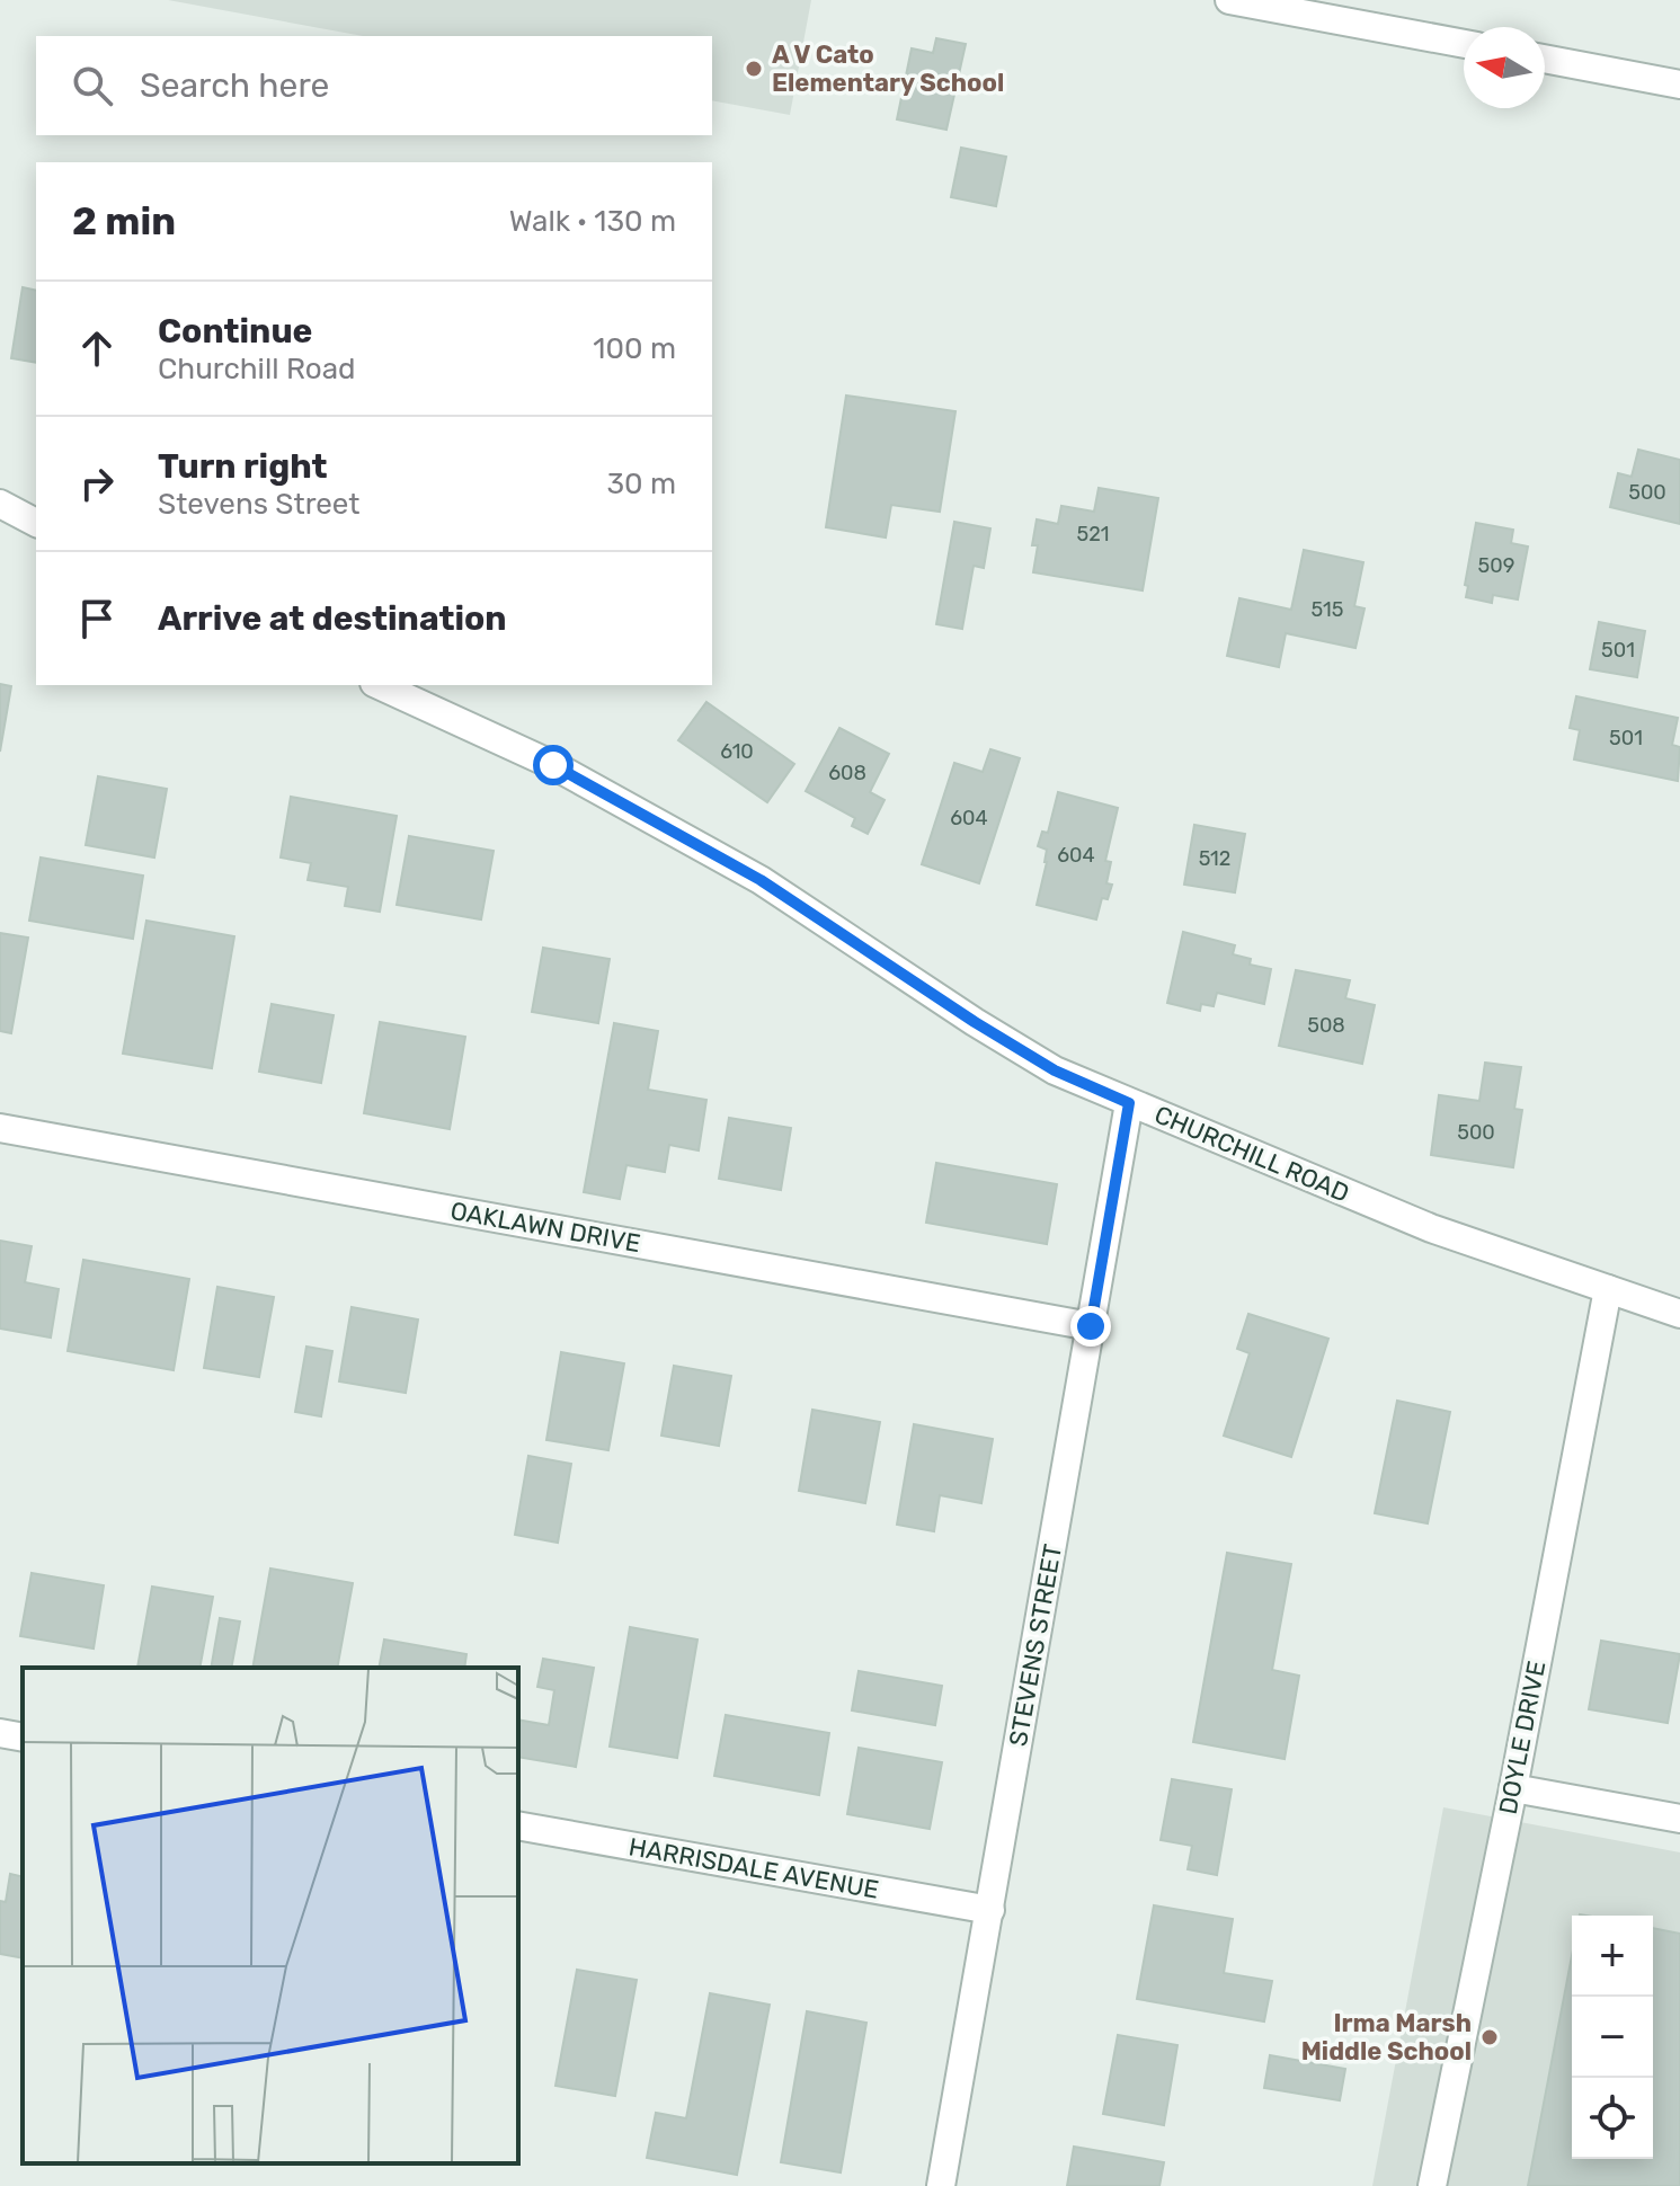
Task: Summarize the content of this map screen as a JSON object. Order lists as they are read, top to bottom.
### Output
{
  "streets": {
    "street": [
      "CHURCHILL ROAD",
      "OAKLAWN DRIVE",
      "STEVENS STREET",
      "DOYLE DRIVE",
      "HARRISDALE AVENUE"
    ]
  },
  "crossings": [
    ["CHURCHILL ROAD", "STEVENS STREET"],
    ["CHURCHILL ROAD", "DOYLE DRIVE"],
    ["OAKLAWN DRIVE", "STEVENS STREET"],
    ["STEVENS STREET", "HARRISDALE AVENUE"]
  ],
  "places": ["A V Cato Elementary School", "Irma Marsh Middle School"],
  "house_numbers": [
    "500",
    "521",
    "509",
    "515",
    "501",
    "501",
    "610",
    "608",
    "604",
    "604",
    "512",
    "508",
    "500"
  ],
  "north": "left",
  "page": {
    "search": "Search here",
    "heading": ["2 min", "Walk · 130 m"],
    "list": [
      ["Continue", "Churchill Road", "100 m"],
      ["Turn right", "Stevens Street", "30 m"],
      "Arrive at destination"
    ],
    "map_buttons": ["+", "−"]
  }
}
